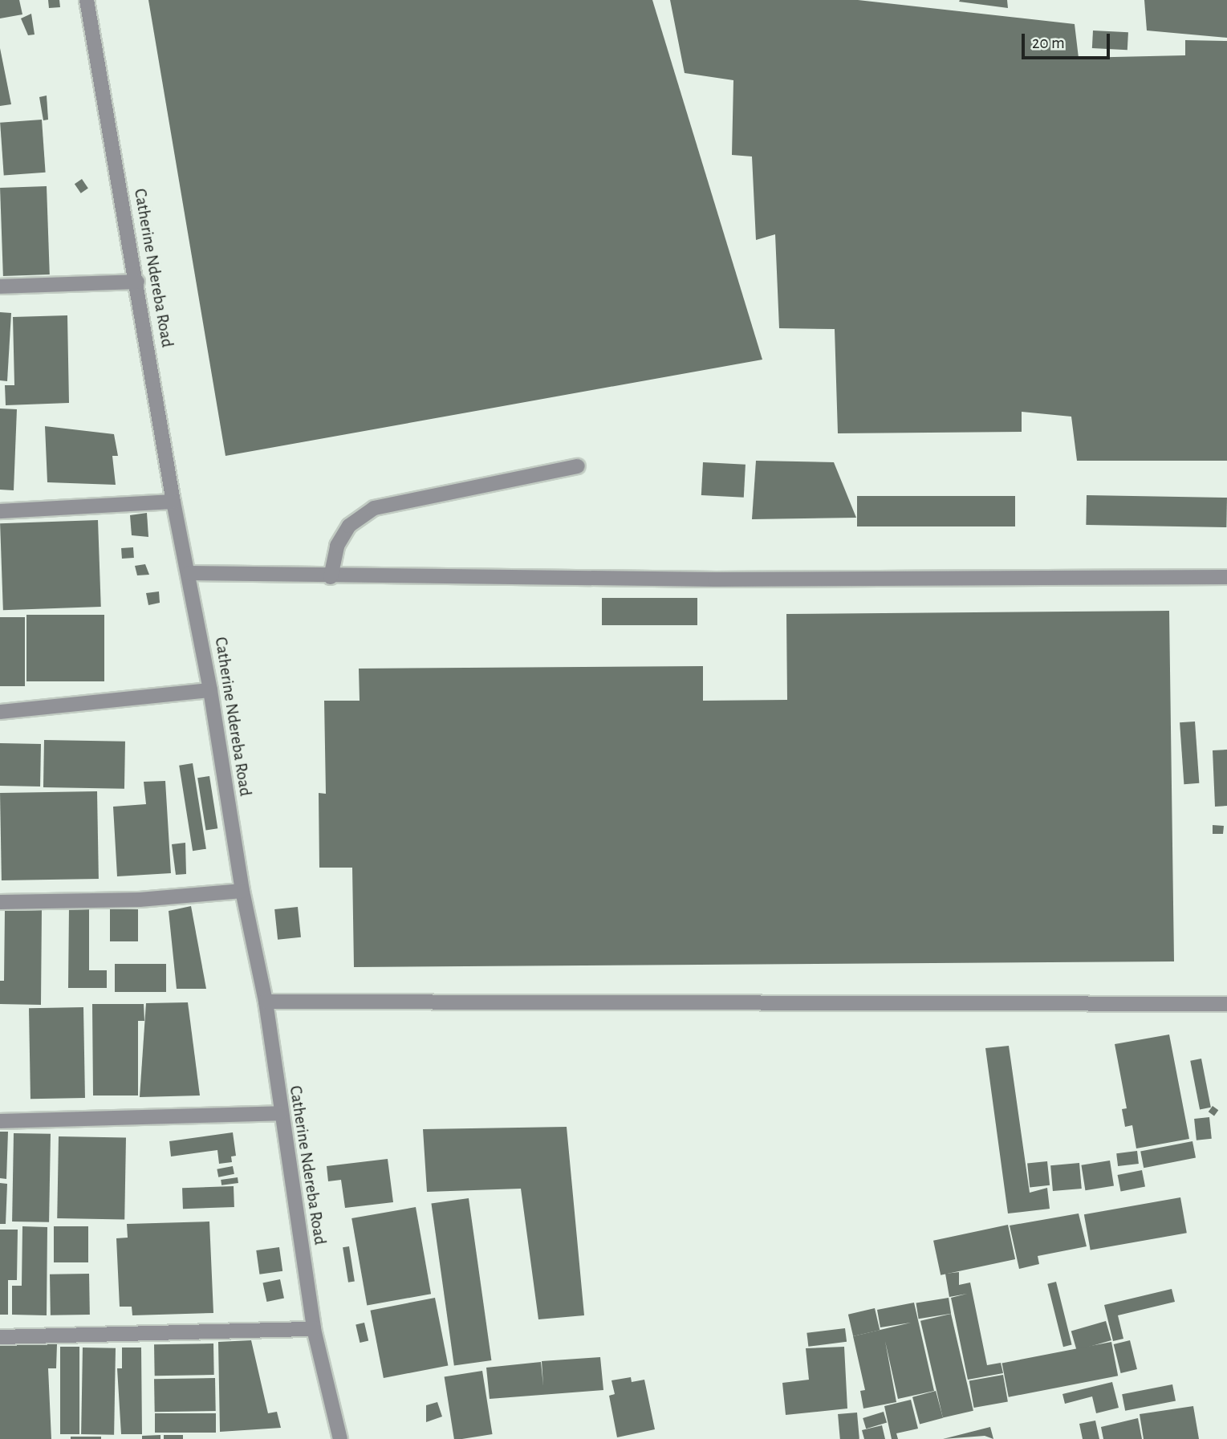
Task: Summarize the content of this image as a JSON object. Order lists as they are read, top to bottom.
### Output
{
  "streets": {
    "street": ["Catherine Ndereba Road"]
  },
  "scale_bar": "20 m"
}
